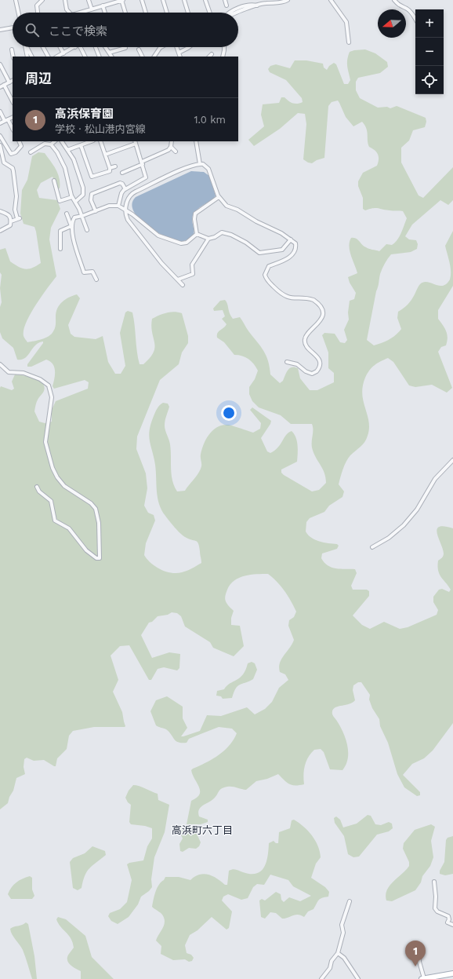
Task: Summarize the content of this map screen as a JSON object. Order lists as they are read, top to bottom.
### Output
{
  "districts": ["高浜町六丁目"],
  "north": "left",
  "page": {
    "map_buttons": ["+", "−"],
    "search": "ここで検索",
    "heading": "周辺",
    "list": [
      {
        "mark": "1",
        "name": "高浜保育園",
        "note": "学校 · 松山港内宮線",
        "value": "1.0 km"
      }
    ],
    "pins": "1"
  }
}
